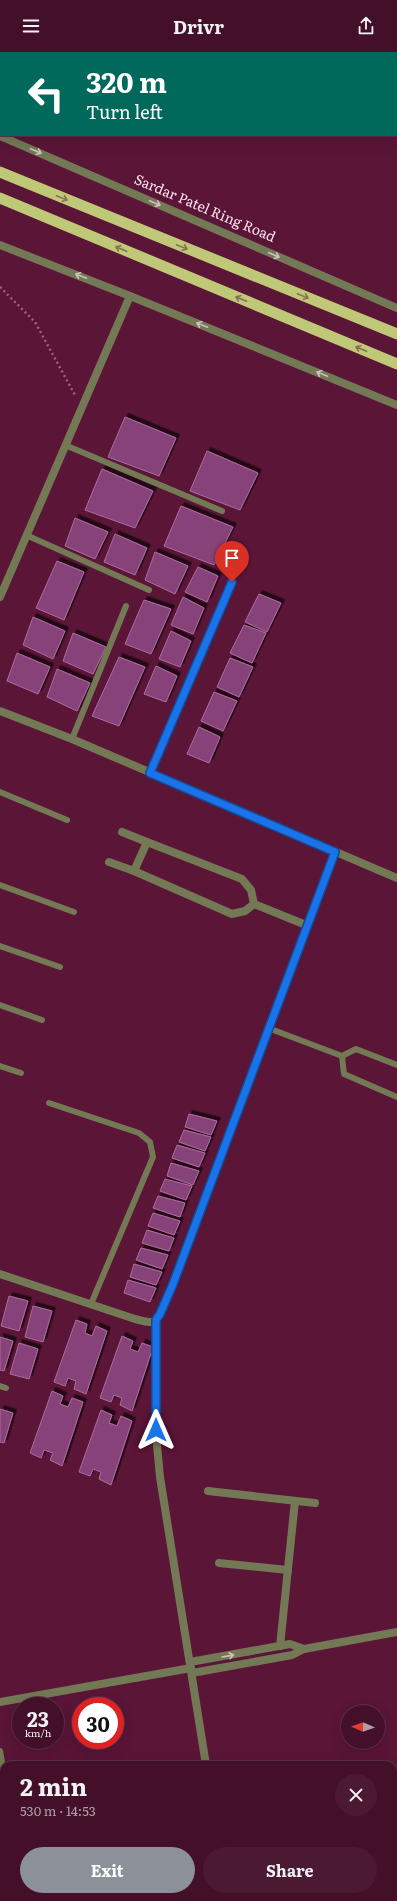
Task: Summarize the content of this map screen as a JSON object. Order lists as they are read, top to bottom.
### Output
{
  "streets": {
    "street": ["Sardar Patel Ring Road"]
  },
  "one_way": ["Sardar Patel Ring Road"],
  "north": "left",
  "page": {
    "header": "Drivr",
    "turn": ["320 m", "Turn left"],
    "speed": "23 km/h",
    "limit": "30",
    "heading": ["2 min", "530 m · 14:53"],
    "buttons": ["Exit", "Share"]
  }
}
